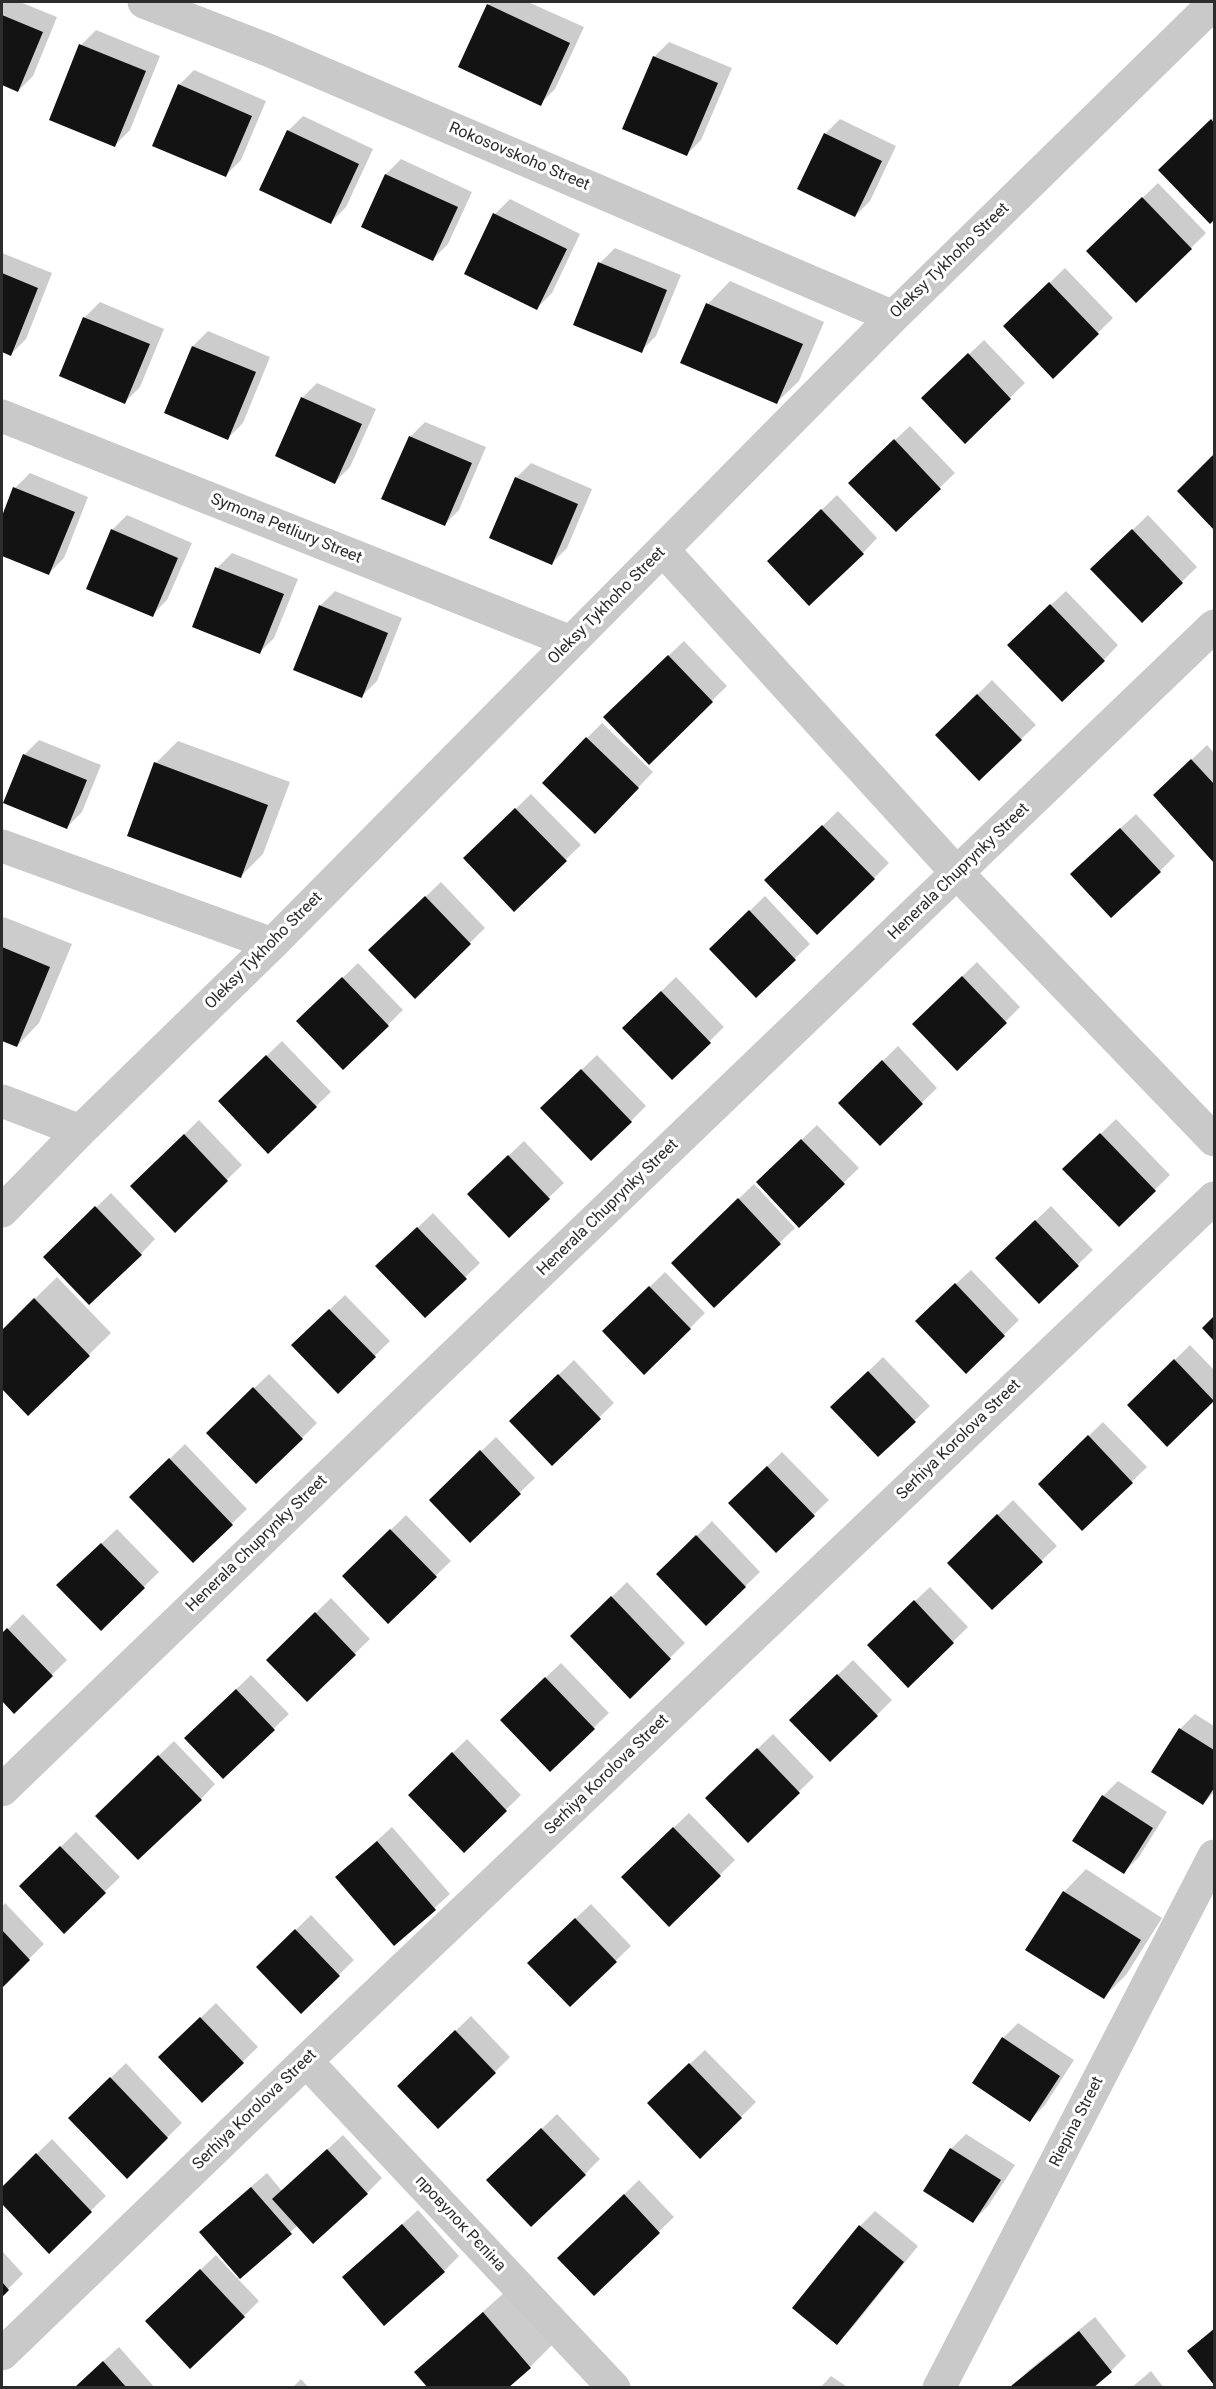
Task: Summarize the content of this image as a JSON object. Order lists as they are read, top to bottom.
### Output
{
  "streets": {
    "street": [
      "Rokosovskoho Street",
      "Oleksy Tykhoho Street",
      "Symona Petliury Street",
      "Henerala Chuprynky Street",
      "Serhiya Korolova Street",
      "Riepina Street",
      "провулок Рєпіна"
    ]
  },
  "crossings": [
    ["Rokosovskoho Street", "Oleksy Tykhoho Street"],
    ["Oleksy Tykhoho Street", "Symona Petliury Street"],
    ["Serhiya Korolova Street", "провулок Рєпіна"]
  ]
}
